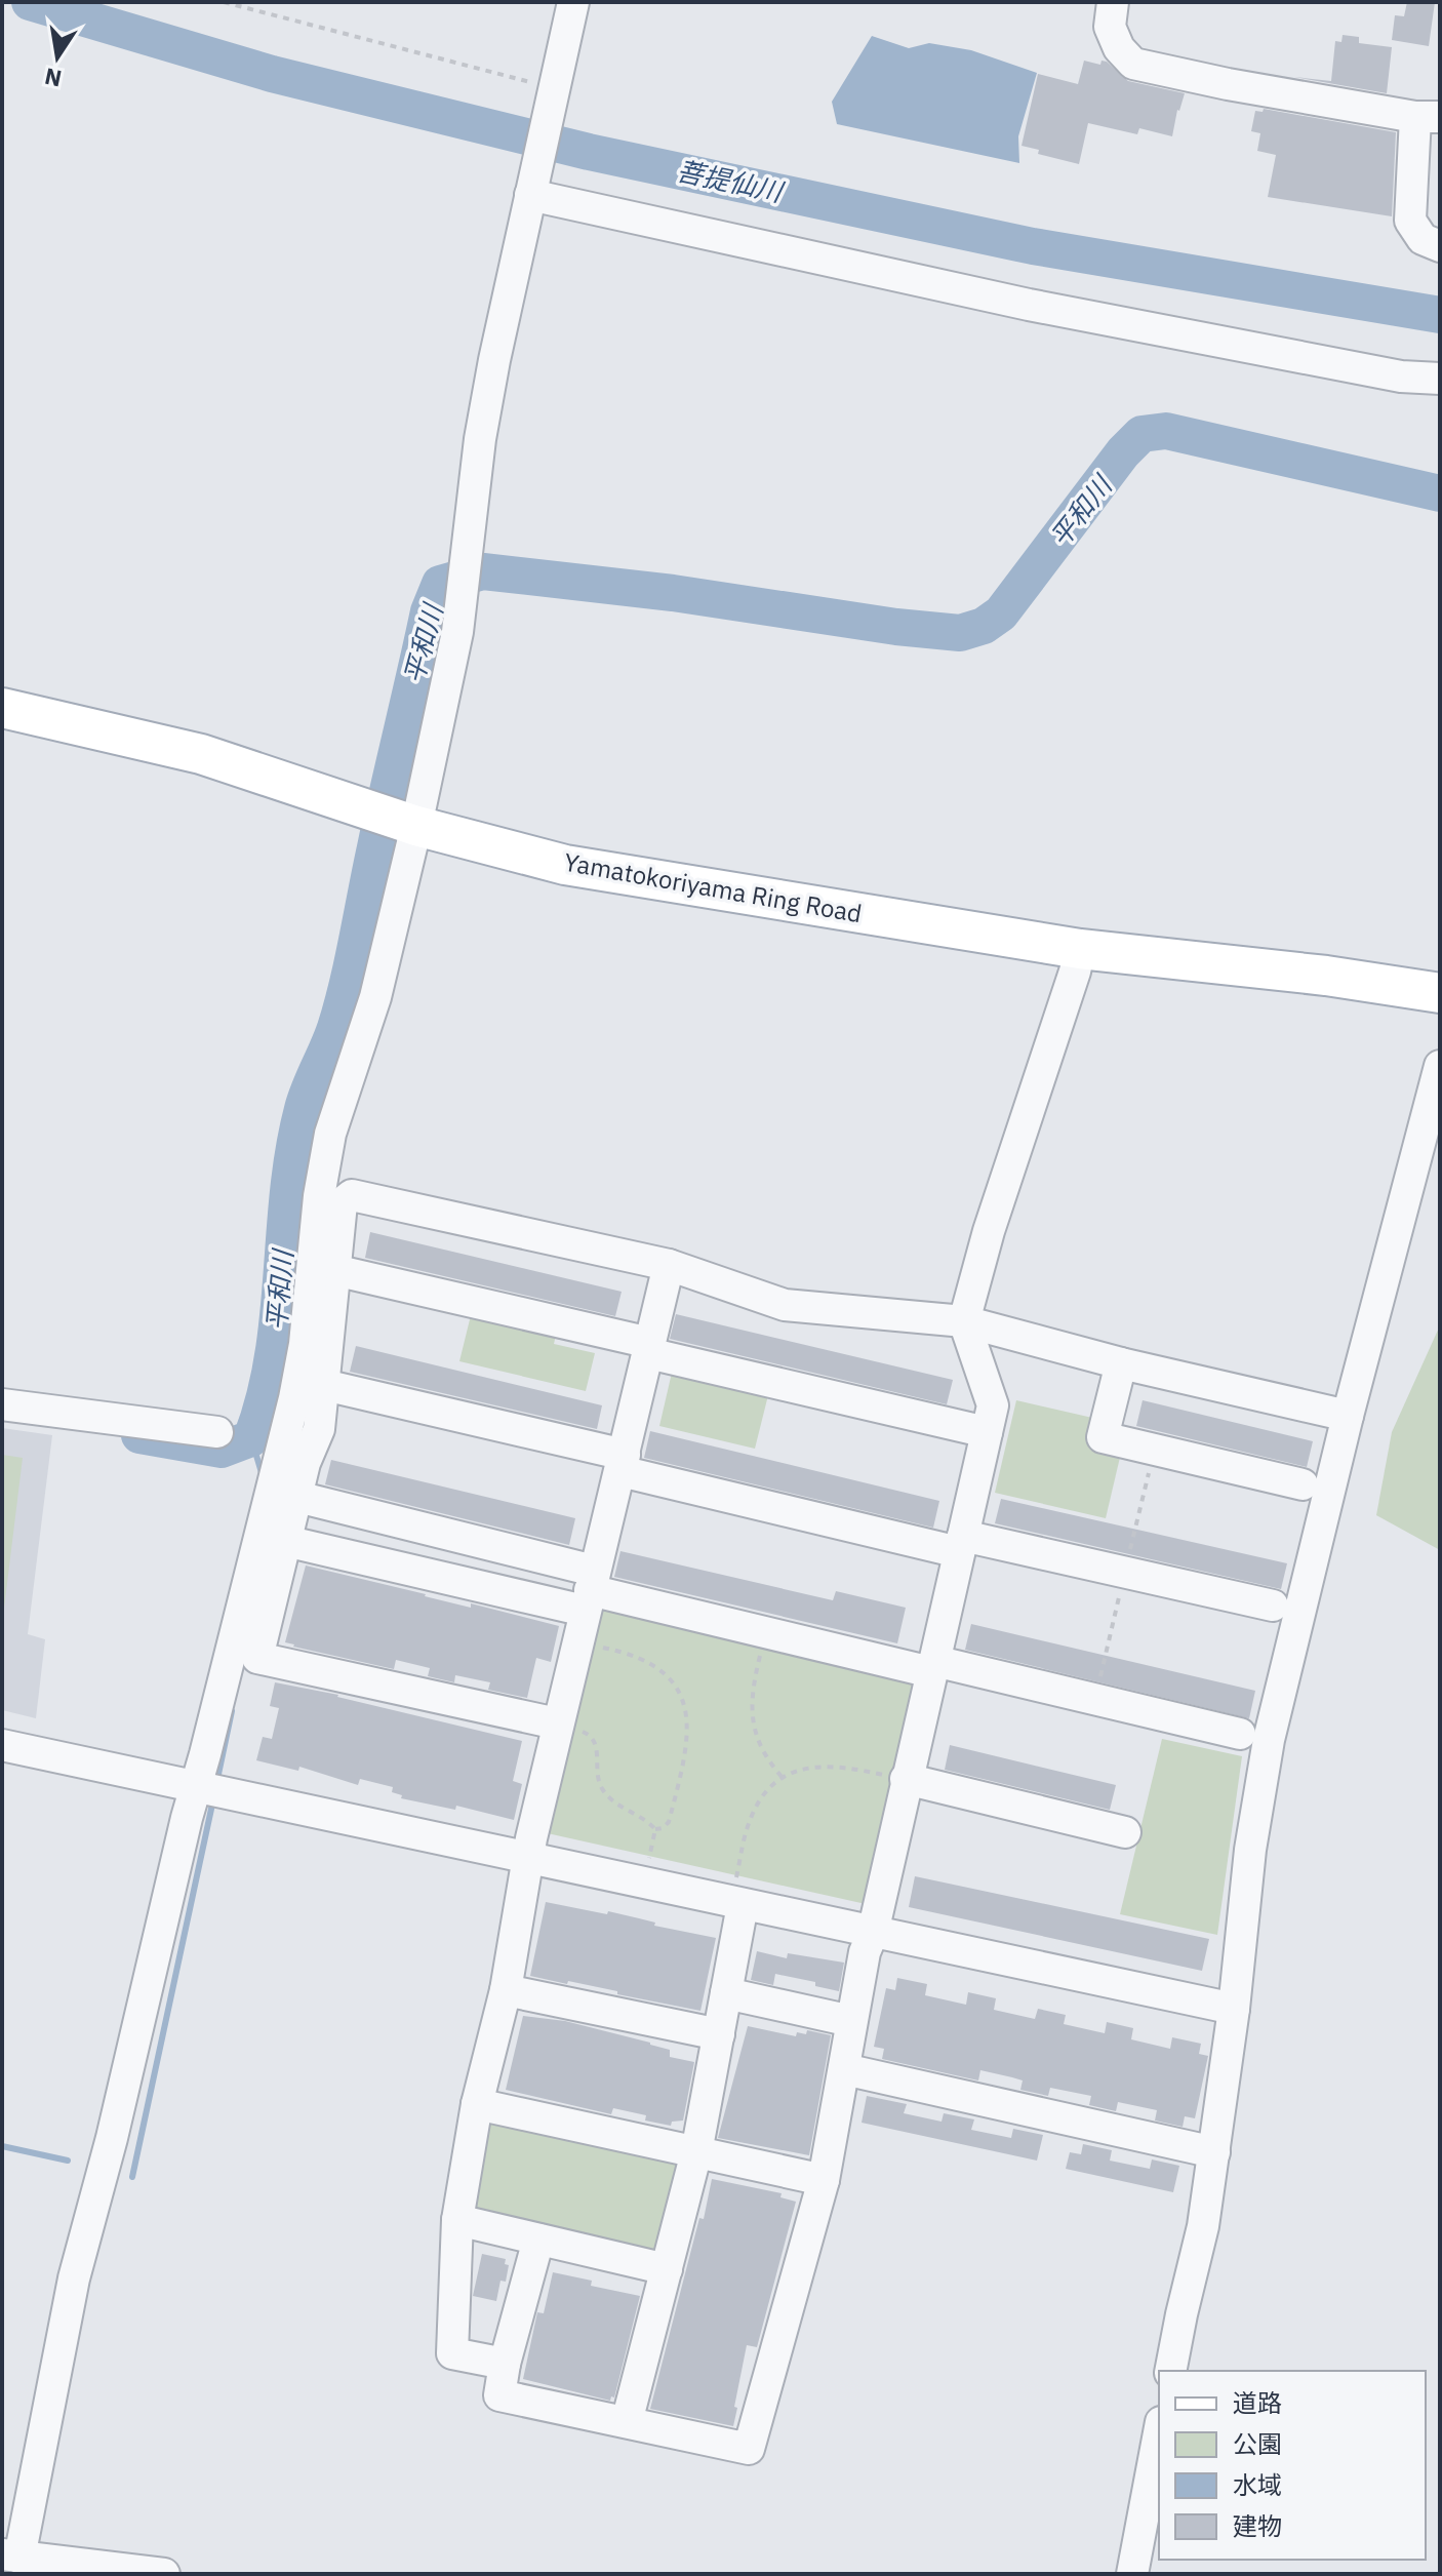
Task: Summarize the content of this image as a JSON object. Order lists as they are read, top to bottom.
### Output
{
  "streets": {
    "main road": ["Yamatokoriyama Ring Road"]
  },
  "water": ["菩提仙川", "平和川"],
  "legend": [
    "道路",
    "公園",
    "水域",
    "建物"
  ],
  "north": "bottom"
}
